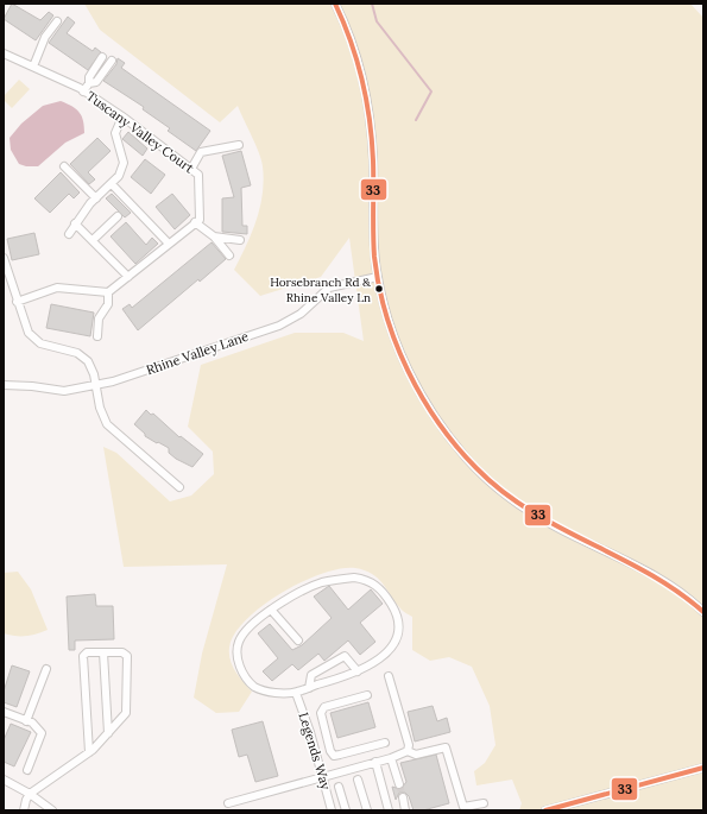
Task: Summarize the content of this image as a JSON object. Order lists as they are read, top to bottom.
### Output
{
  "streets": {
    "street": ["Tuscany Valley Court", "Rhine Valley Lane", "Legends Way"]
  },
  "places": ["Horsebranch Rd & Rhine Valley Ln"],
  "lines": ["transit line 33"]
}
